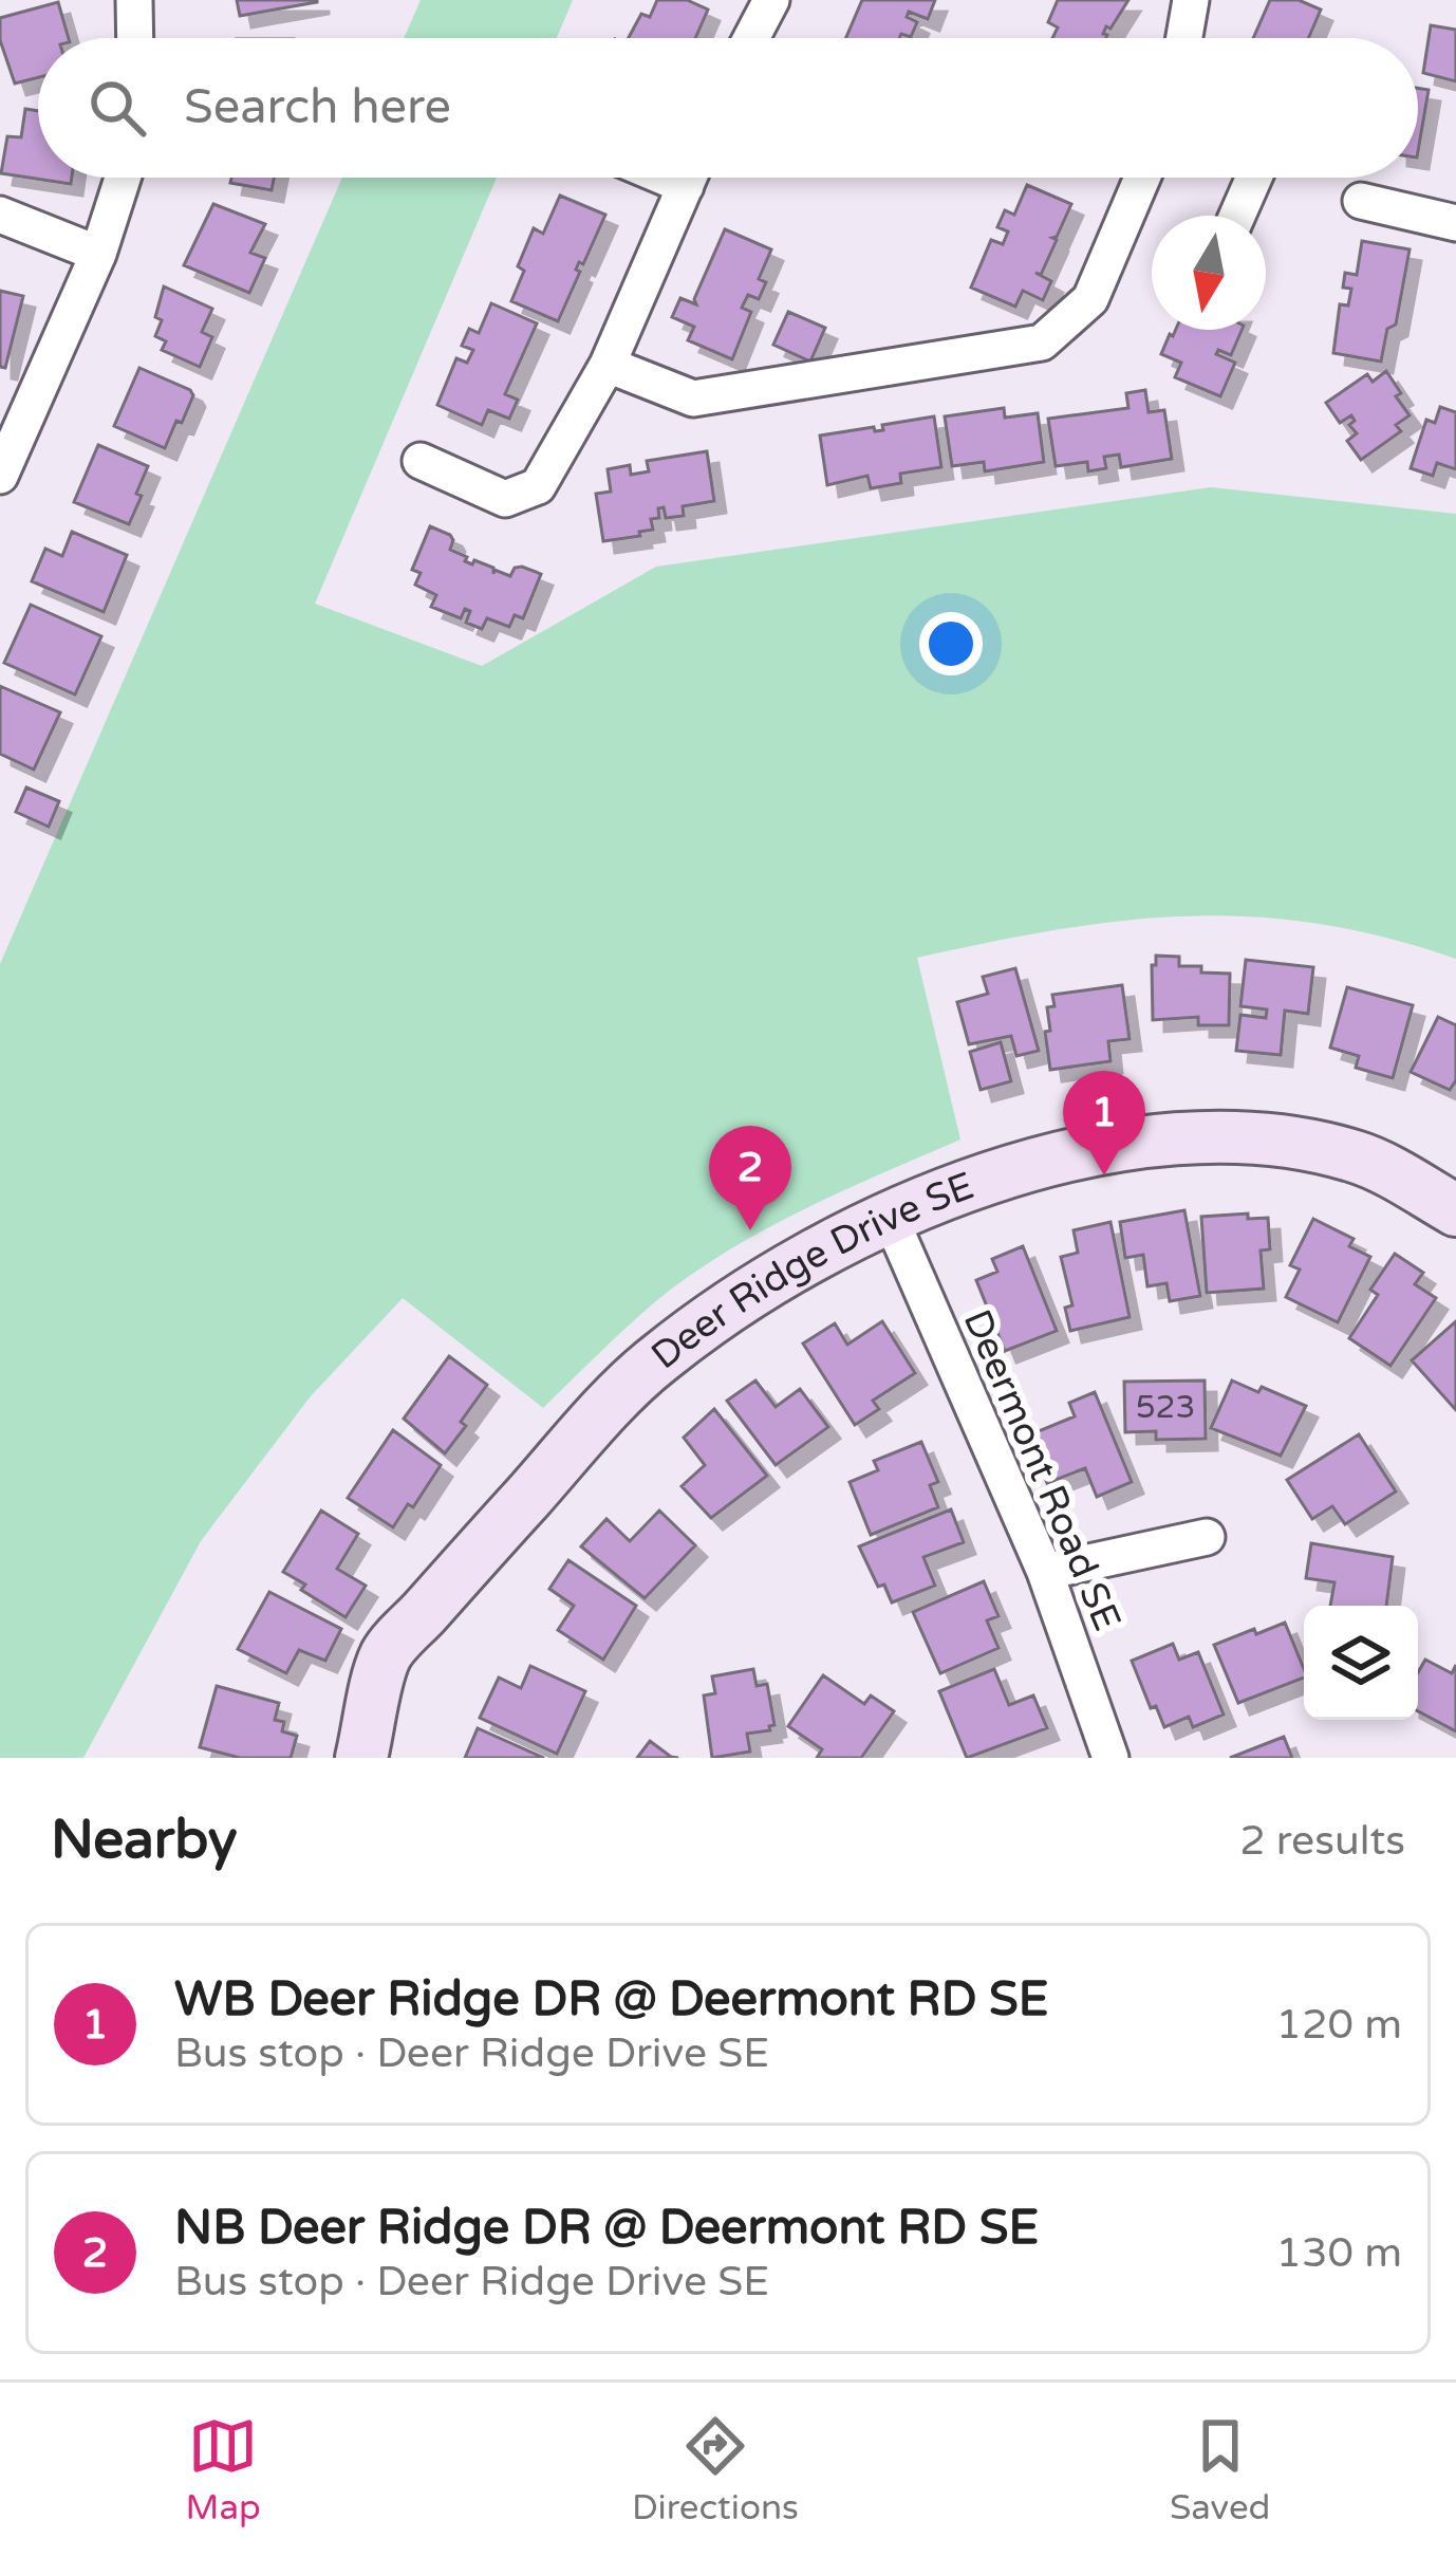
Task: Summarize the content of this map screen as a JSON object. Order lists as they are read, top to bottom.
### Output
{
  "streets": {
    "street": ["Deer Ridge Drive SE", "Deermont Road SE"]
  },
  "crossings": [
    ["Deer Ridge Drive SE", "Deermont Road SE"]
  ],
  "house_numbers": ["523"],
  "north": "bottom",
  "page": {
    "search": "Search here",
    "pins": ["1", "2"],
    "heading": ["Nearby", "2 results"],
    "list": [
      {
        "mark": "1",
        "name": "WB Deer Ridge DR @ Deermont RD SE",
        "note": "Bus stop · Deer Ridge Drive SE",
        "value": "120 m"
      },
      {
        "mark": "2",
        "name": "NB Deer Ridge DR @ Deermont RD SE",
        "note": "Bus stop · Deer Ridge Drive SE",
        "value": "130 m"
      }
    ],
    "nav": ["Map", "Directions", "Saved"]
  }
}
